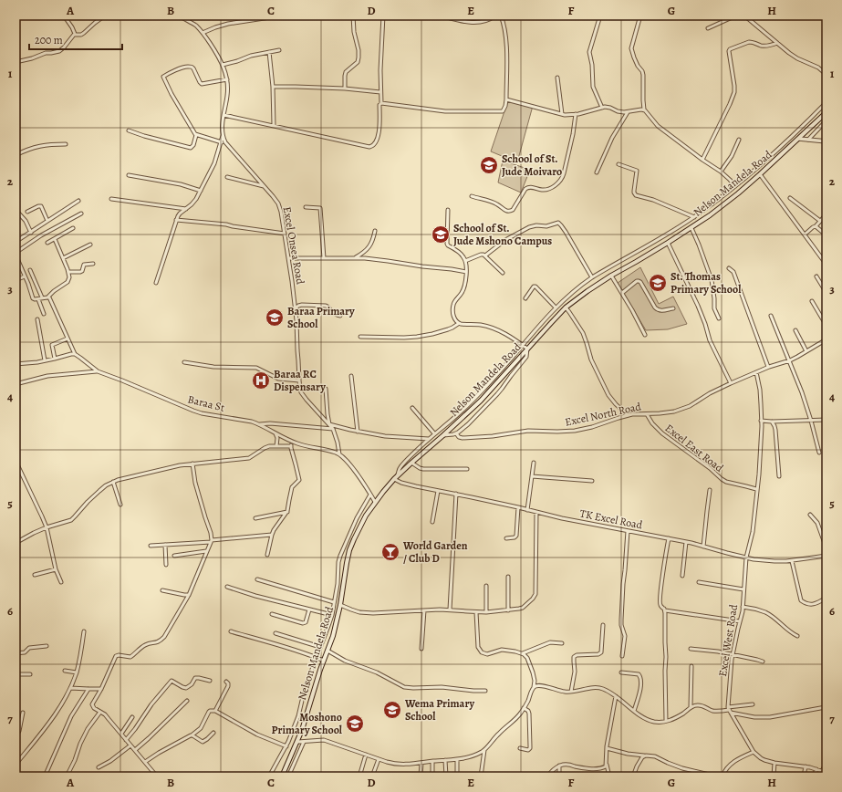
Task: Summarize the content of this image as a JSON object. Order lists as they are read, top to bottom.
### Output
{
  "streets": {
    "main road": ["Nelson Mandela Road"],
    "street": [
      "Excel Onsea Road",
      "Baraa St",
      "Excel North Road",
      "Excel East Road",
      "TK Excel Road",
      "Excel West Road"
    ]
  },
  "crossings": [
    ["Nelson Mandela Road", "TK Excel Road"],
    ["Excel Onsea Road", "Baraa St"],
    ["Excel North Road", "Excel East Road"],
    ["TK Excel Road", "Excel West Road"]
  ],
  "places": {
    "school or university": [
      "School of St. Jude Moivaro",
      "School of St. Jude Mshono Campus",
      "St. Thomas Primary School",
      "Baraa Primary School",
      "Wema Primary School",
      "Moshono Primary School"
    ],
    "hospital": ["Baraa RC Dispensary"],
    "bar": ["World Garden / Club D"]
  },
  "scale_bar": "200 m",
  "grid": {
    "columns": [
      "A",
      "B",
      "C",
      "D",
      "E",
      "F",
      "G",
      "H"
    ],
    "rows": [
      "1",
      "2",
      "3",
      "4",
      "5",
      "6",
      "7"
    ]
  }
}
